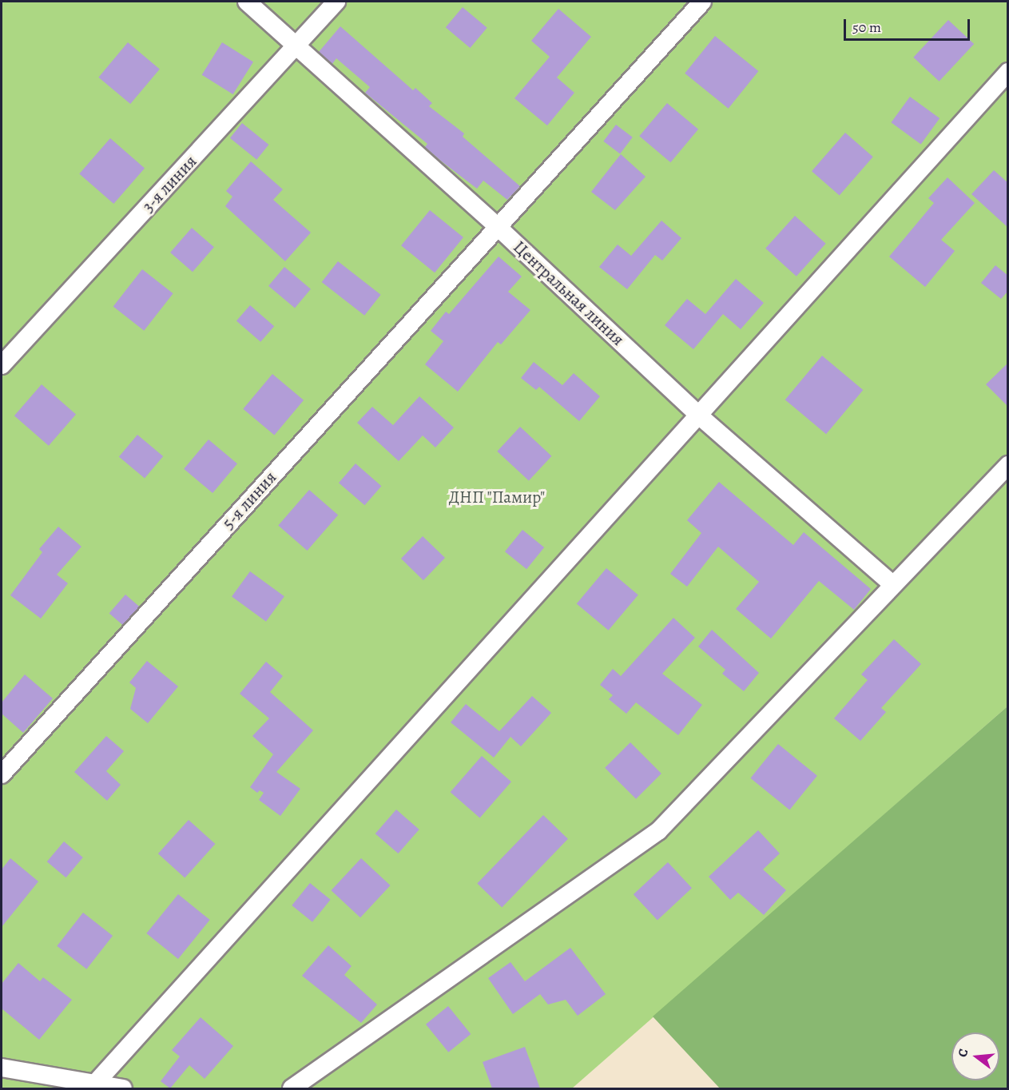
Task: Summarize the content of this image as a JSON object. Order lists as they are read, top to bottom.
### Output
{
  "streets": {
    "street": ["3-я линия", "Центральная линия", "5-я линия"]
  },
  "crossings": [
    ["3-я линия", "Центральная линия"],
    ["Центральная линия", "5-я линия"]
  ],
  "parks": ["ДНП \"Памир\""],
  "scale_bar": "50 m",
  "north": "left"
}
